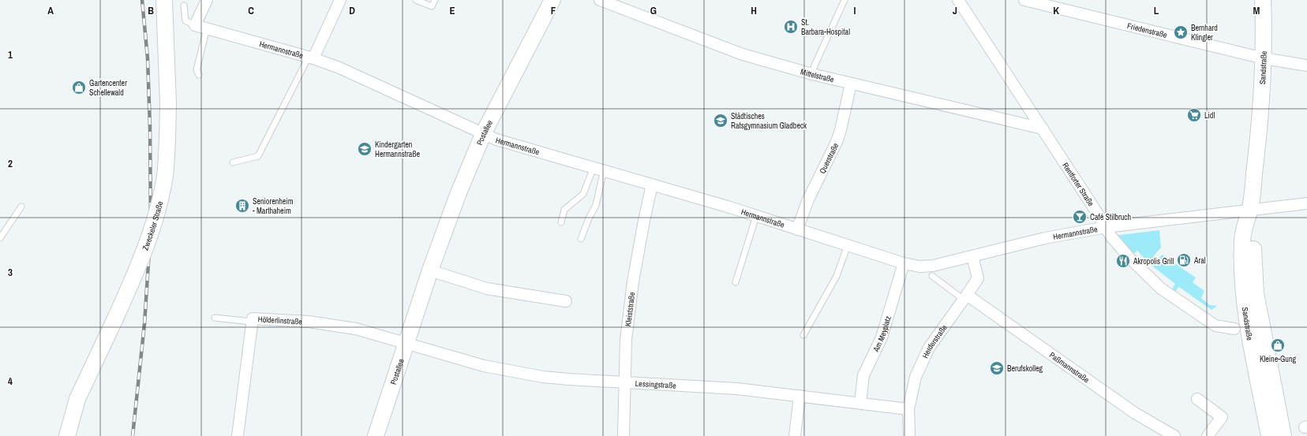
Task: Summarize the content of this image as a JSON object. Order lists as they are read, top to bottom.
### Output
{
  "streets": {
    "street": [
      "Friedenstraße",
      "Hermannstraße",
      "Sandstraße",
      "Mittelstraße",
      "Postallee",
      "Querstraße",
      "Rentforter Straße",
      "Zweckeler Straße",
      "Kleiststraße",
      "Hölderlinstraße",
      "Am Meyplatz",
      "Herderstraße",
      "Paßmannstraße",
      "Lessingstraße"
    ]
  },
  "crossings": [
    ["Friedenstraße", "Sandstraße"],
    ["Hermannstraße", "Sandstraße"],
    ["Hermannstraße", "Postallee"],
    ["Hermannstraße", "Querstraße"],
    ["Hermannstraße", "Rentforter Straße"],
    ["Hermannstraße", "Kleiststraße"],
    ["Hermannstraße", "Am Meyplatz"],
    ["Hermannstraße", "Herderstraße"],
    ["Mittelstraße", "Querstraße"],
    ["Mittelstraße", "Rentforter Straße"],
    ["Postallee", "Hölderlinstraße"],
    ["Postallee", "Lessingstraße"],
    ["Kleiststraße", "Lessingstraße"],
    ["Hölderlinstraße", "Lessingstraße"],
    ["Am Meyplatz", "Lessingstraße"],
    ["Herderstraße", "Paßmannstraße"],
    ["Herderstraße", "Lessingstraße"]
  ],
  "places": {
    "hospital": ["St. Barbara-Hospital"],
    "place": ["Bernhard Klingler"],
    "shop": ["Gartencenter Schellewald", "Kleine-Gung"],
    "supermarket": ["Lidl"],
    "school or university": ["Städtisches Ratsgymnasium Gladbeck", "Kindergarten Hermannstraße", "Berufskolleg"],
    "building": ["Seniorenheim - Marthaheim"],
    "bar": ["Café Stilbruch"],
    "fuel station": ["Aral"],
    "restaurant": ["Akropolis Grill"]
  },
  "grid": {
    "columns": [
      "A",
      "B",
      "C",
      "D",
      "E",
      "F",
      "G",
      "H",
      "I",
      "J",
      "K",
      "L",
      "M"
    ],
    "rows": [
      "1",
      "2",
      "3",
      "4"
    ]
  }
}
